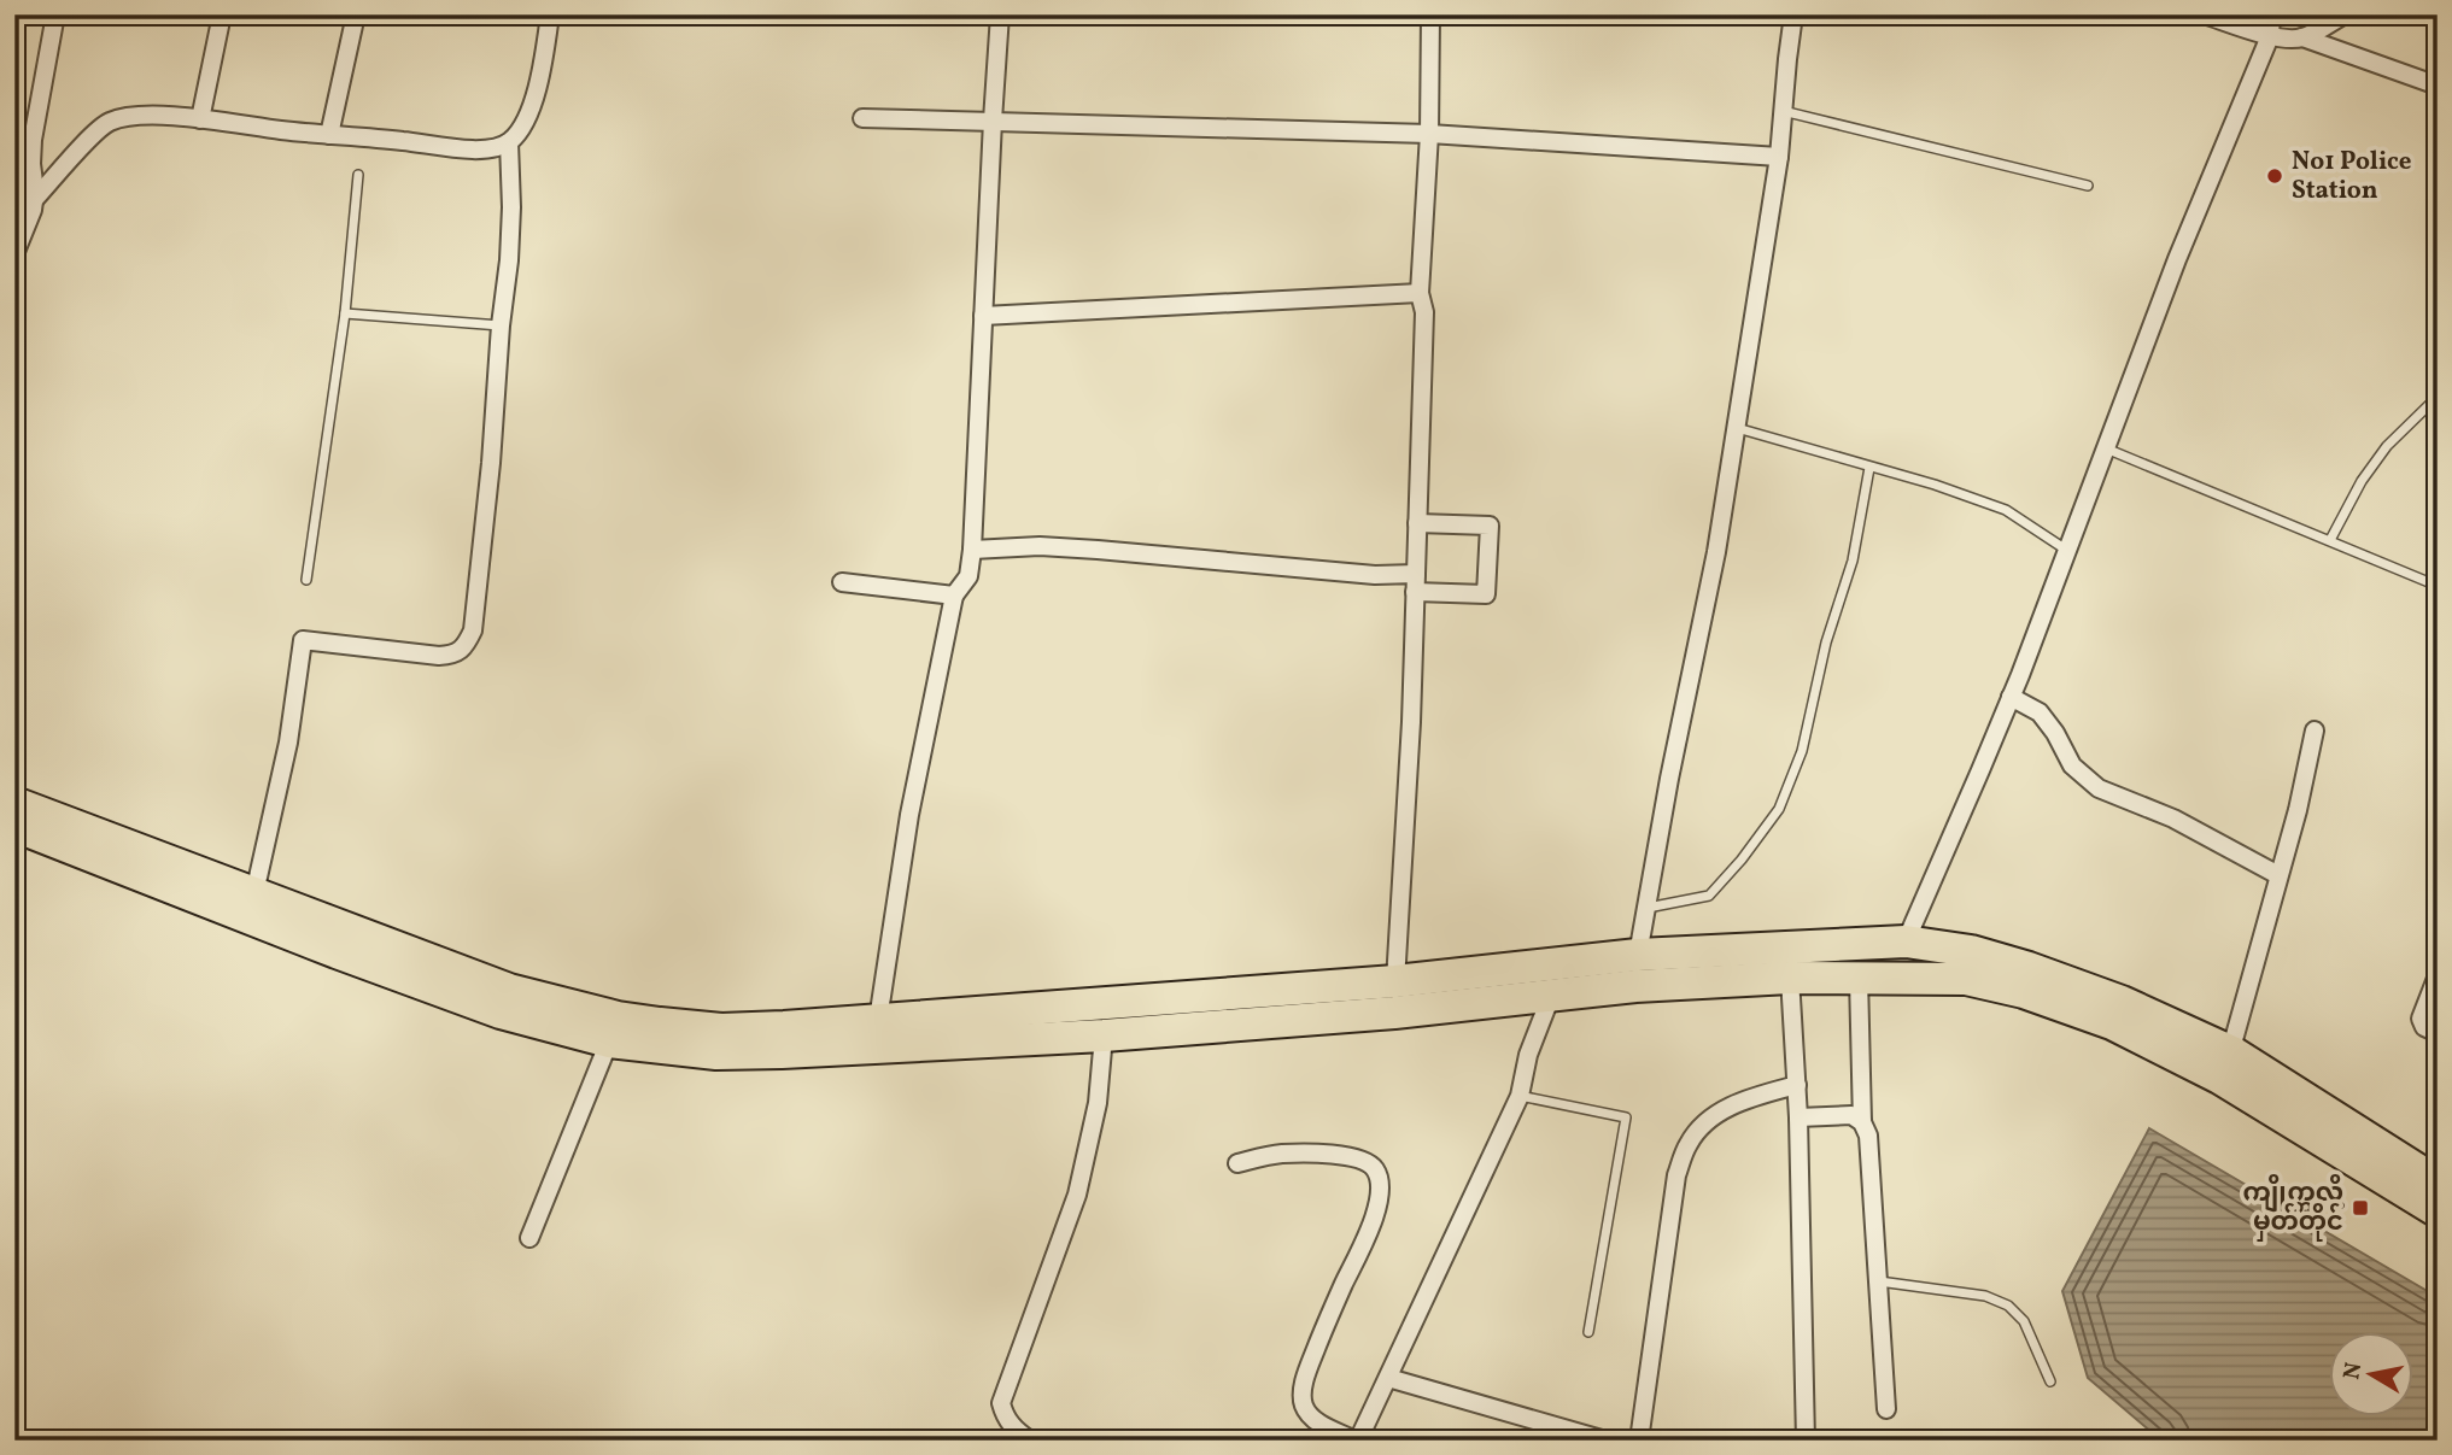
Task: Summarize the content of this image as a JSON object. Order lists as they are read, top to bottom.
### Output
{
  "places": {
    "other": ["No1 Police Station"],
    "transit": ["ကျိုက္ကလို့ မှတ်တိုင်"]
  },
  "north": "left"
}
